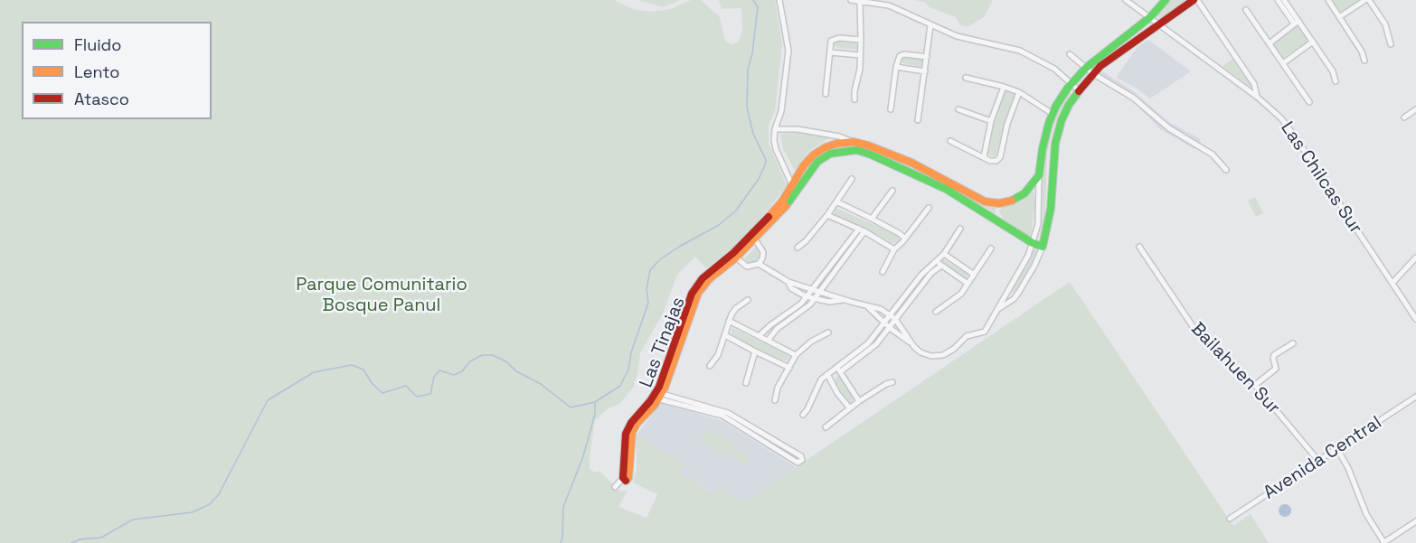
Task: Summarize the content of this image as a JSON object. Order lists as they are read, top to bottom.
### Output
{
  "streets": {
    "street": [
      "Las Chilcas Sur",
      "Las Tinajas",
      "Bailahuen Sur",
      "Avenida Central"
    ]
  },
  "crossings": [
    ["Bailahuen Sur", "Avenida Central"]
  ],
  "parks": ["Parque Comunitario Bosque Panul"],
  "legend": ["Fluido", "Lento", "Atasco"]
}
